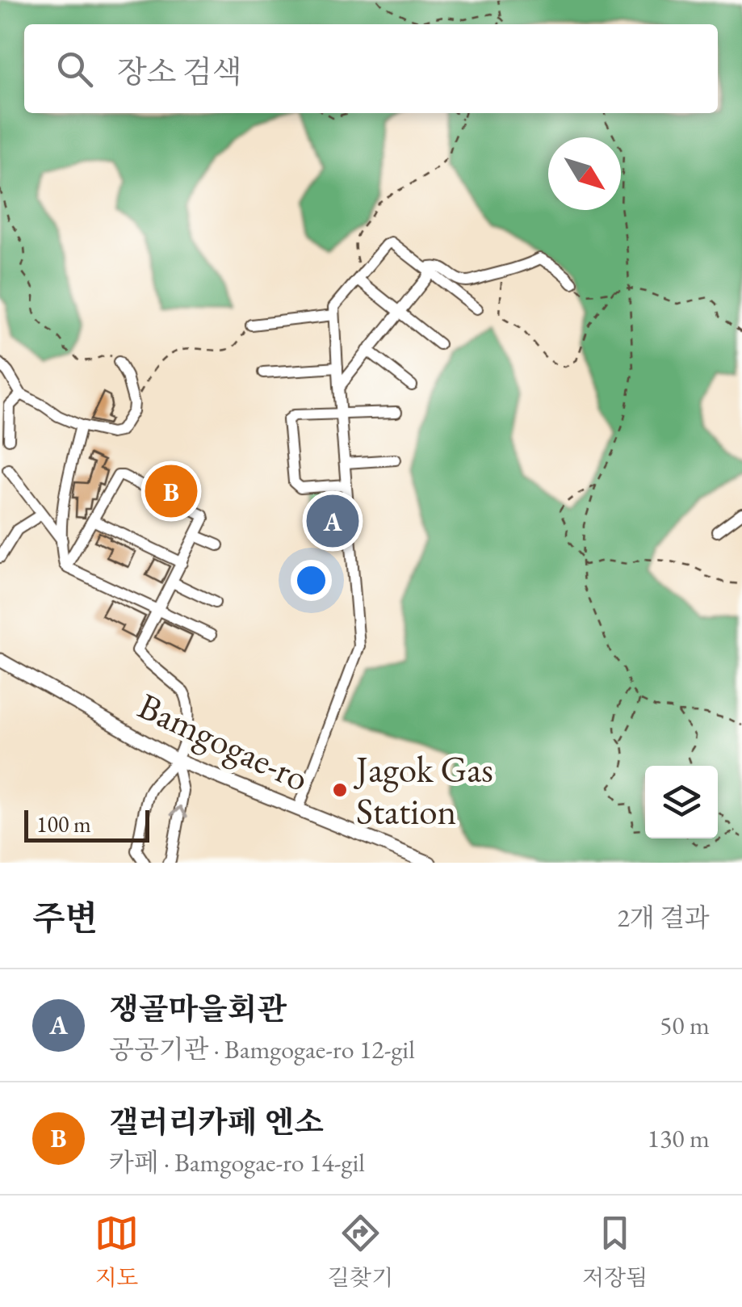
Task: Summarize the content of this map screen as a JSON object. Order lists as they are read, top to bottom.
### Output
{
  "streets": {
    "main road": ["Bamgogae-ro"]
  },
  "places": ["Jagok Gas Station"],
  "scale_bar": "100 m",
  "north": "bottom right",
  "page": {
    "search": "장소 검색",
    "pins": ["B", "A"],
    "scale": "100 m",
    "heading": ["주변", "2개 결과"],
    "list": [
      {
        "mark": "A",
        "name": "쟁골마을회관",
        "note": "공공기관 · Bamgogae-ro 12-gil",
        "value": "50 m"
      },
      {
        "mark": "B",
        "name": "갤러리카페 엔소",
        "note": "카페 · Bamgogae-ro 14-gil",
        "value": "130 m"
      }
    ],
    "nav": ["지도", "길찾기", "저장됨"]
  }
}
